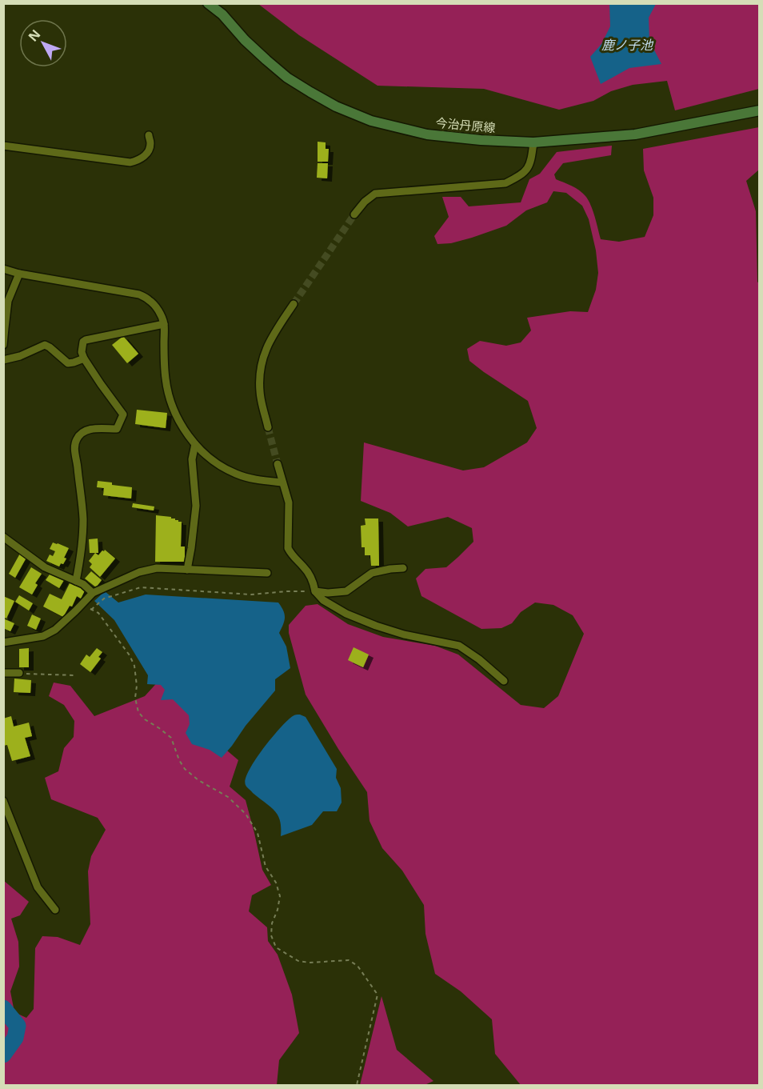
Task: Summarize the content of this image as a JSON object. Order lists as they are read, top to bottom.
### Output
{
  "streets": {
    "main road": ["今治丹原線"]
  },
  "water": ["鹿ノ子池"],
  "north": "top left"
}
